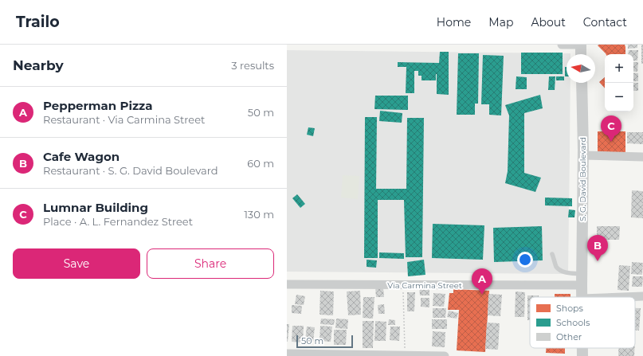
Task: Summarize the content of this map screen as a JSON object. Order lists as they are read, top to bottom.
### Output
{
  "streets": {
    "street": ["S. G. David Boulevard", "Via Carmina Street"]
  },
  "crossings": [
    ["S. G. David Boulevard", "Via Carmina Street"]
  ],
  "legend": ["Shops", "Schools", "Other"],
  "scale_bar": "50 m",
  "north": "left",
  "page": {
    "header": "Trailo",
    "nav": [
      "Home",
      "Map",
      "About",
      "Contact"
    ],
    "heading": ["Nearby", "3 results"],
    "map_buttons": ["+", "−"],
    "list": [
      {
        "mark": "A",
        "name": "Pepperman Pizza",
        "note": "Restaurant · Via Carmina Street",
        "value": "50 m"
      },
      {
        "mark": "B",
        "name": "Cafe Wagon",
        "note": "Restaurant · S. G. David Boulevard",
        "value": "60 m"
      },
      {
        "mark": "C",
        "name": "Lumnar Building",
        "note": "Place · A. L. Fernandez Street",
        "value": "130 m"
      }
    ],
    "pins": ["C", "B", "A"],
    "buttons": ["Save", "Share"],
    "scale": "50 m"
  }
}
